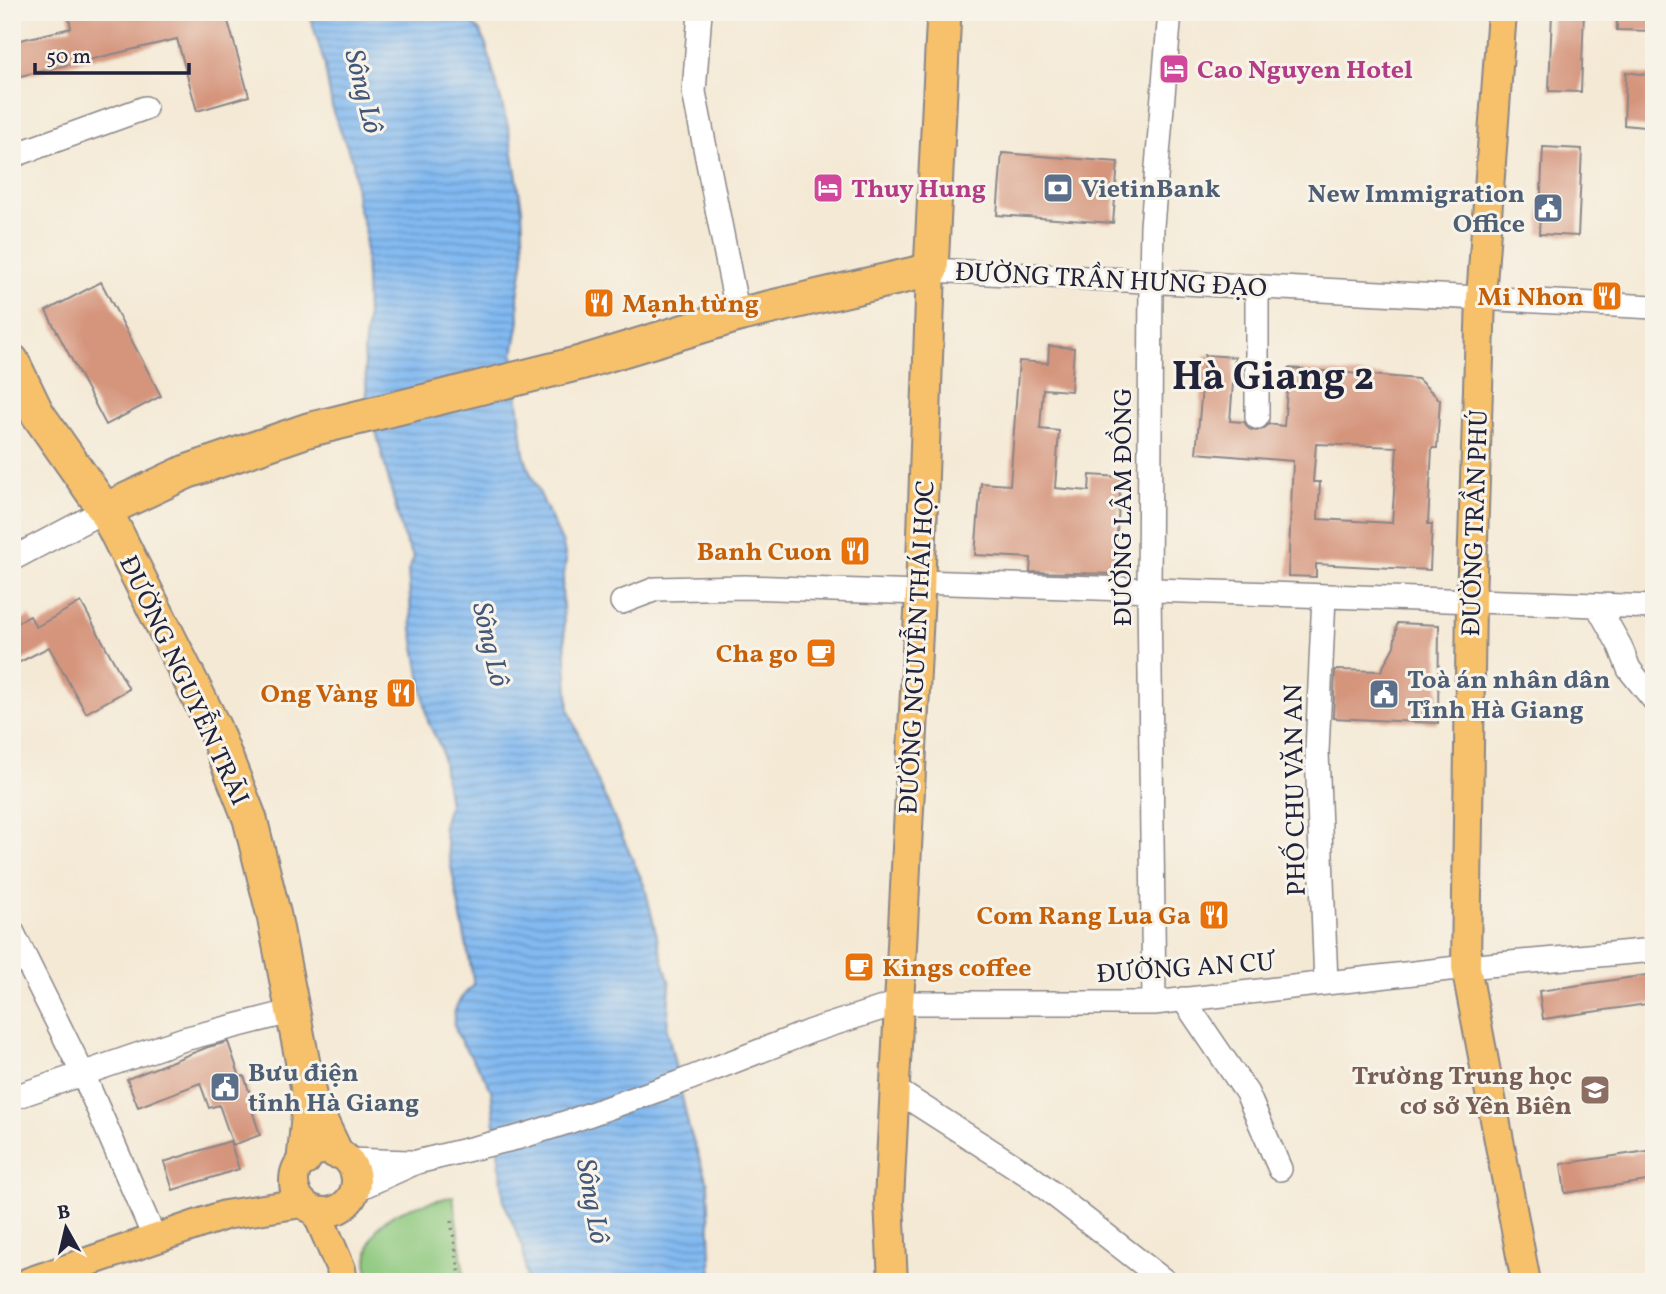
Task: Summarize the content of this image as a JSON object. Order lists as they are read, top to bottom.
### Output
{
  "streets": {
    "highway": ["ĐƯỜNG TRẦN HƯNG ĐẠO", "ĐƯỜNG NGUYỄN THÁI HỌC", "ĐƯỜNG NGUYỄN TRÃI"],
    "main road": ["ĐƯỜNG TRẦN PHÚ"],
    "street": ["ĐƯỜNG LÂM ĐỒNG", "PHỐ CHU VĂN AN", "ĐƯỜNG AN CƯ"]
  },
  "crossings": [
    ["ĐƯỜNG TRẦN HƯNG ĐẠO", "ĐƯỜNG LÂM ĐỒNG"],
    ["ĐƯỜNG TRẦN HƯNG ĐẠO", "ĐƯỜNG TRẦN PHÚ"],
    ["ĐƯỜNG TRẦN HƯNG ĐẠO", "ĐƯỜNG NGUYỄN THÁI HỌC"],
    ["ĐƯỜNG TRẦN HƯNG ĐẠO", "ĐƯỜNG NGUYỄN TRÃI"],
    ["ĐƯỜNG LÂM ĐỒNG", "ĐƯỜNG AN CƯ"],
    ["ĐƯỜNG TRẦN PHÚ", "ĐƯỜNG AN CƯ"],
    ["ĐƯỜNG NGUYỄN THÁI HỌC", "ĐƯỜNG AN CƯ"],
    ["PHỐ CHU VĂN AN", "ĐƯỜNG AN CƯ"]
  ],
  "districts": ["Hà Giang 2"],
  "water": ["Sông Lô"],
  "places": {
    "hotel": ["Cao Nguyen Hotel", "Thuy Hung"],
    "bank": ["VietinBank"],
    "public building": ["New Immigration Office", "Toà án nhân dân Tỉnh Hà Giang", "Bưu điện tỉnh Hà Giang"],
    "restaurant": [
      "Mi Nhon",
      "Mạnh từng",
      "Banh Cuon",
      "Ong Vàng",
      "Com Rang Lua Ga"
    ],
    "cafe": ["Cha go", "Kings coffee"],
    "school or university": ["Trường Trung học cơ sở Yên Biên"]
  },
  "scale_bar": "50 m",
  "north": "top"
}
